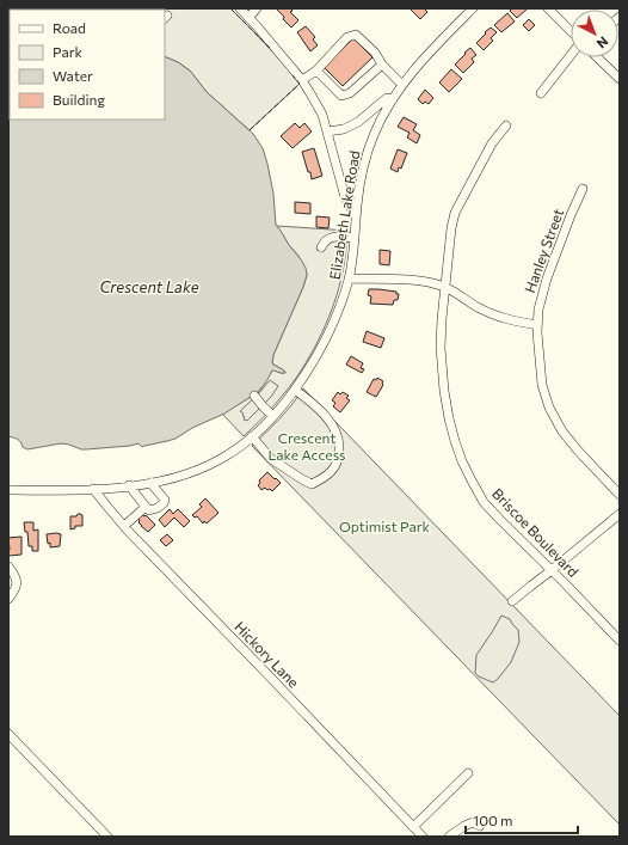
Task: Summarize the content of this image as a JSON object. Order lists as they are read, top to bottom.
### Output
{
  "streets": {
    "street": [
      "Elizabeth Lake Road",
      "Hanley Street",
      "Briscoe Boulevard",
      "Hickory Lane"
    ]
  },
  "crossings": [
    ["Elizabeth Lake Road", "Hickory Lane"]
  ],
  "water": ["Crescent Lake"],
  "parks": ["Crescent Lake Access", "Optimist Park"],
  "legend": [
    "Road",
    "Park",
    "Water",
    "Building"
  ],
  "scale_bar": "100 m",
  "north": "bottom right"
}
